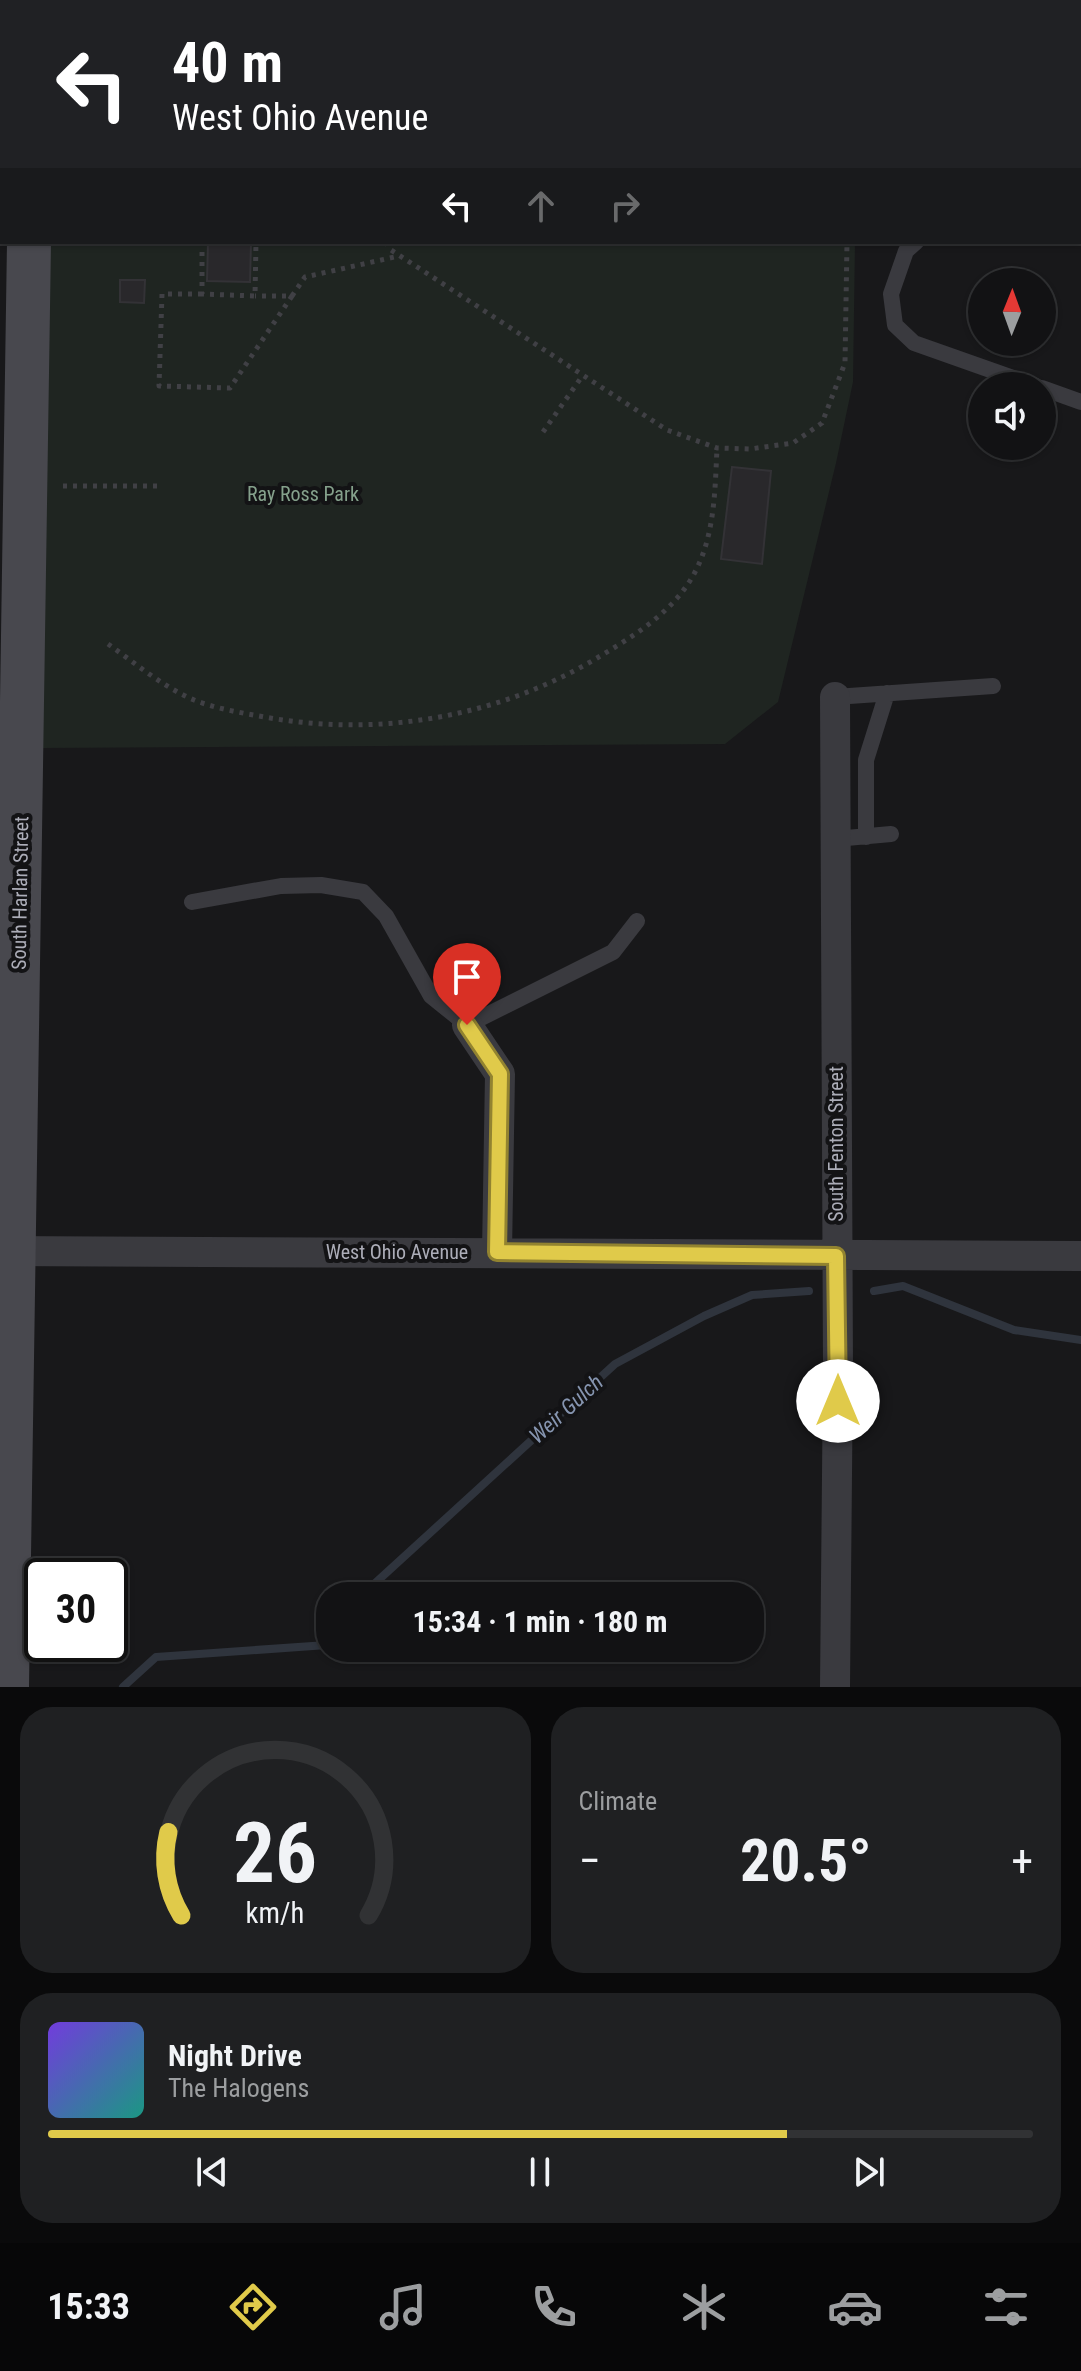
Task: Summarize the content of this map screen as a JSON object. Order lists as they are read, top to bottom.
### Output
{
  "streets": {
    "street": ["South Harlan Street", "South Fenton Street", "West Ohio Avenue"]
  },
  "crossings": [
    ["South Harlan Street", "West Ohio Avenue"],
    ["South Fenton Street", "West Ohio Avenue"]
  ],
  "water": ["Weir Gulch"],
  "parks": ["Ray Ross Park"],
  "north": "top",
  "page": {
    "turn": ["40 m", "West Ohio Avenue"],
    "limit": "30",
    "trip": "15:34 · 1 min · 180 m",
    "tile": "Climate",
    "heat": ["−", "20.5°", "+"],
    "song": ["Night Drive", "The Halogens"],
    "tabs": "15:33",
    "gauge": ["26", "km/h"]
  }
}
